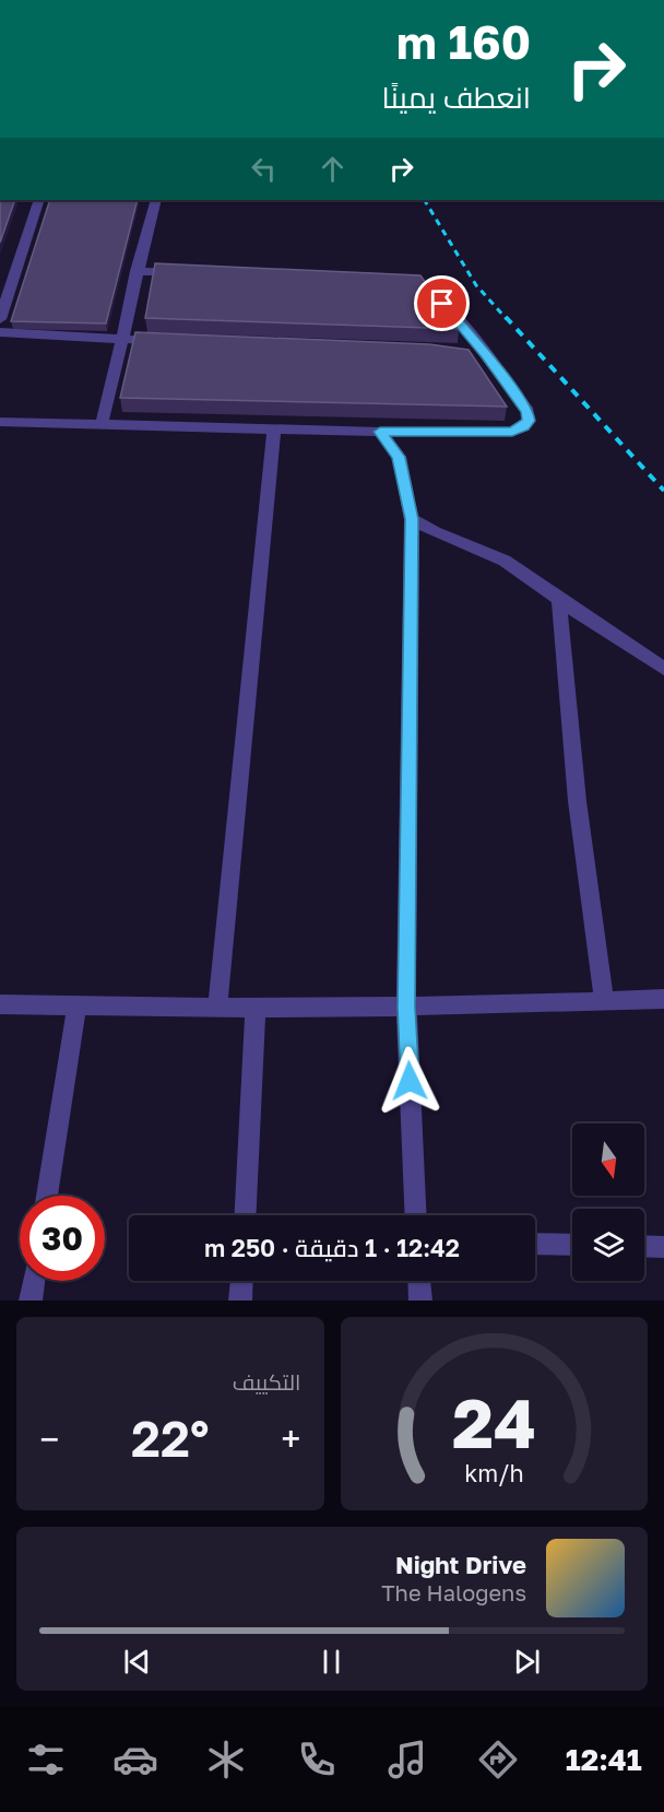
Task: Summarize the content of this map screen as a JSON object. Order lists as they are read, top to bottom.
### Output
{
  "north": "bottom",
  "page": {
    "turn": ["160 m", "انعطف يمينًا"],
    "limit": "30",
    "trip": "12:42 · 1 دقيقة · 250 m",
    "tile": "التكييف",
    "heat": ["−", "22°", "+"],
    "song": ["Night Drive", "The Halogens"],
    "tabs": "12:41",
    "gauge": ["24", "km/h"]
  }
}
